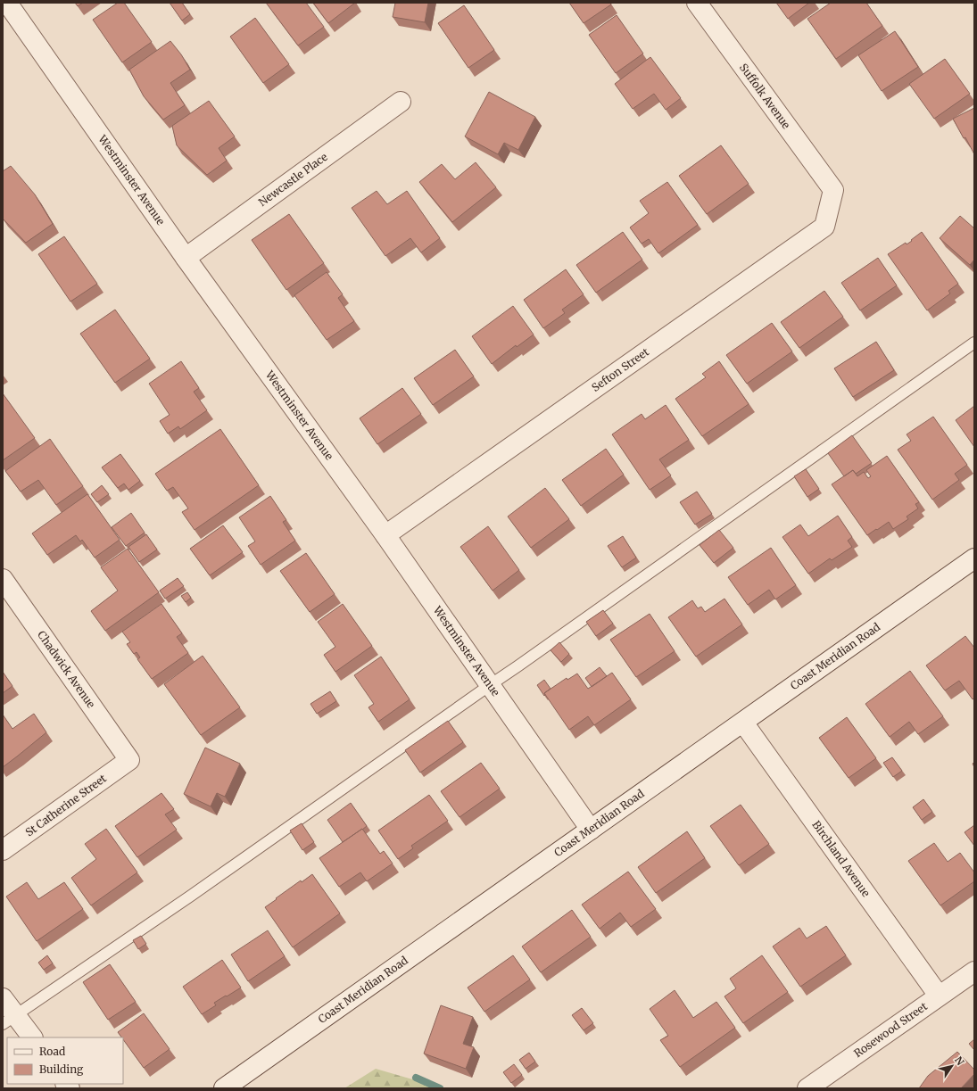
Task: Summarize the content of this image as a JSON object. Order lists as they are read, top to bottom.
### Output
{
  "streets": {
    "street": [
      "Suffolk Avenue",
      "Westminster Avenue",
      "Newcastle Place",
      "Sefton Street",
      "Coast Meridian Road",
      "Chadwick Avenue",
      "St Catherine Street",
      "Birchland Avenue",
      "Rosewood Street"
    ]
  },
  "crossings": [
    ["Suffolk Avenue", "Sefton Street"],
    ["Westminster Avenue", "Newcastle Place"],
    ["Westminster Avenue", "Sefton Street"],
    ["Westminster Avenue", "Coast Meridian Road"],
    ["Coast Meridian Road", "Birchland Avenue"],
    ["Chadwick Avenue", "St Catherine Street"],
    ["Birchland Avenue", "Rosewood Street"]
  ],
  "legend": ["Road", "Building"],
  "north": "top right"
}
